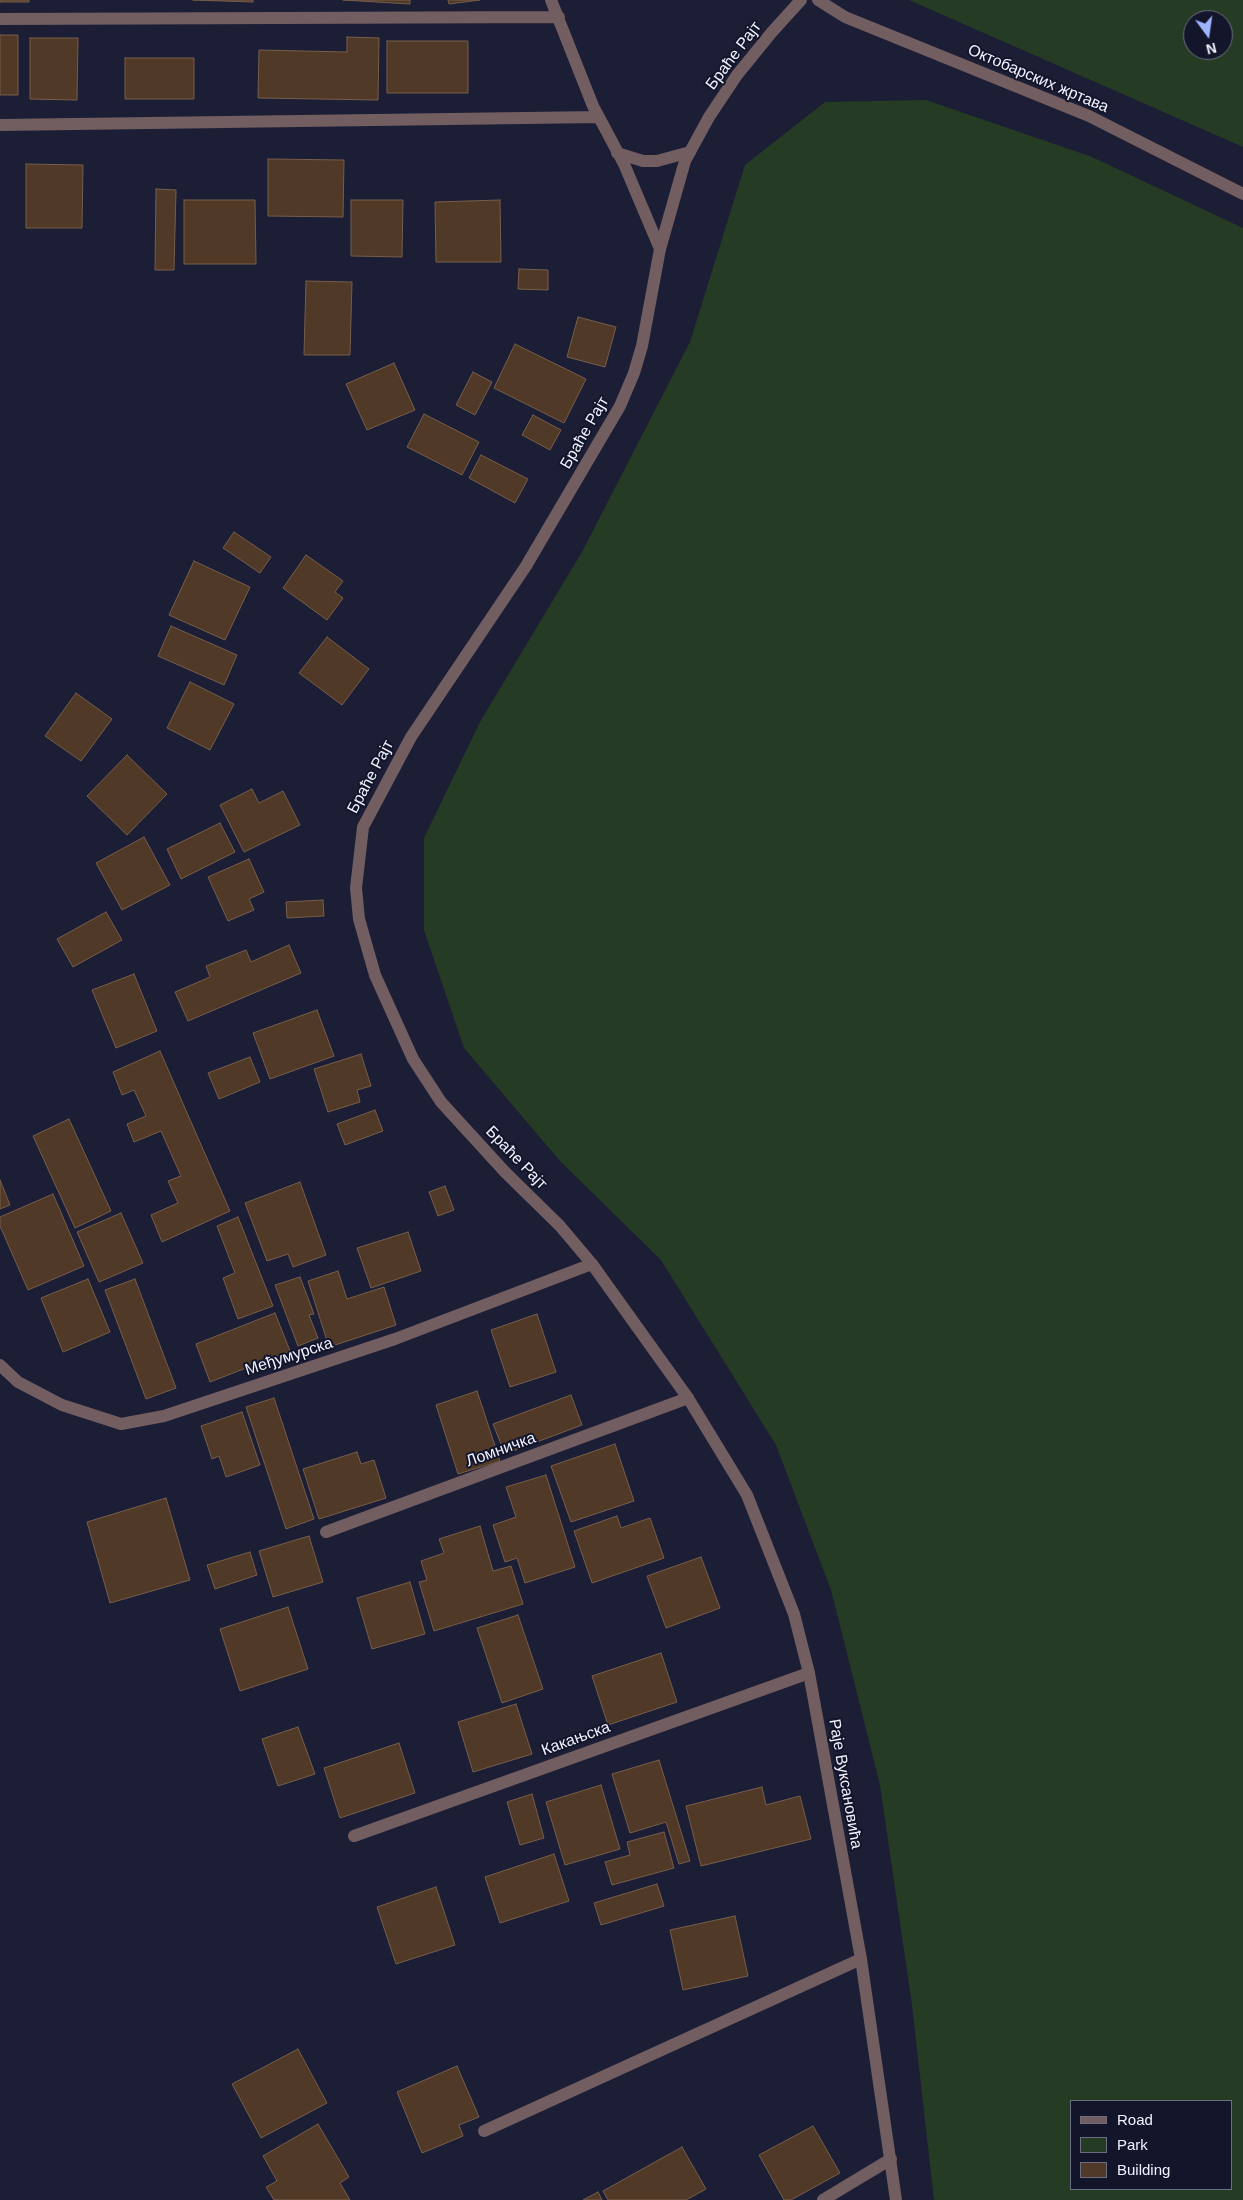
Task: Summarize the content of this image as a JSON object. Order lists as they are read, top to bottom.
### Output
{
  "streets": {
    "street": [
      "Браће Рајт",
      "Октобарских жртава",
      "Међумурска",
      "Ломничка",
      "Какањска",
      "Раје Вуксановића"
    ]
  },
  "crossings": [
    ["Браће Рајт", "Међумурска"],
    ["Браће Рајт", "Ломничка"],
    ["Браће Рајт", "Раје Вуксановића"],
    ["Ломничка", "Раје Вуксановића"],
    ["Какањска", "Раје Вуксановића"]
  ],
  "legend": ["Road", "Park", "Building"],
  "north": "bottom"
}
